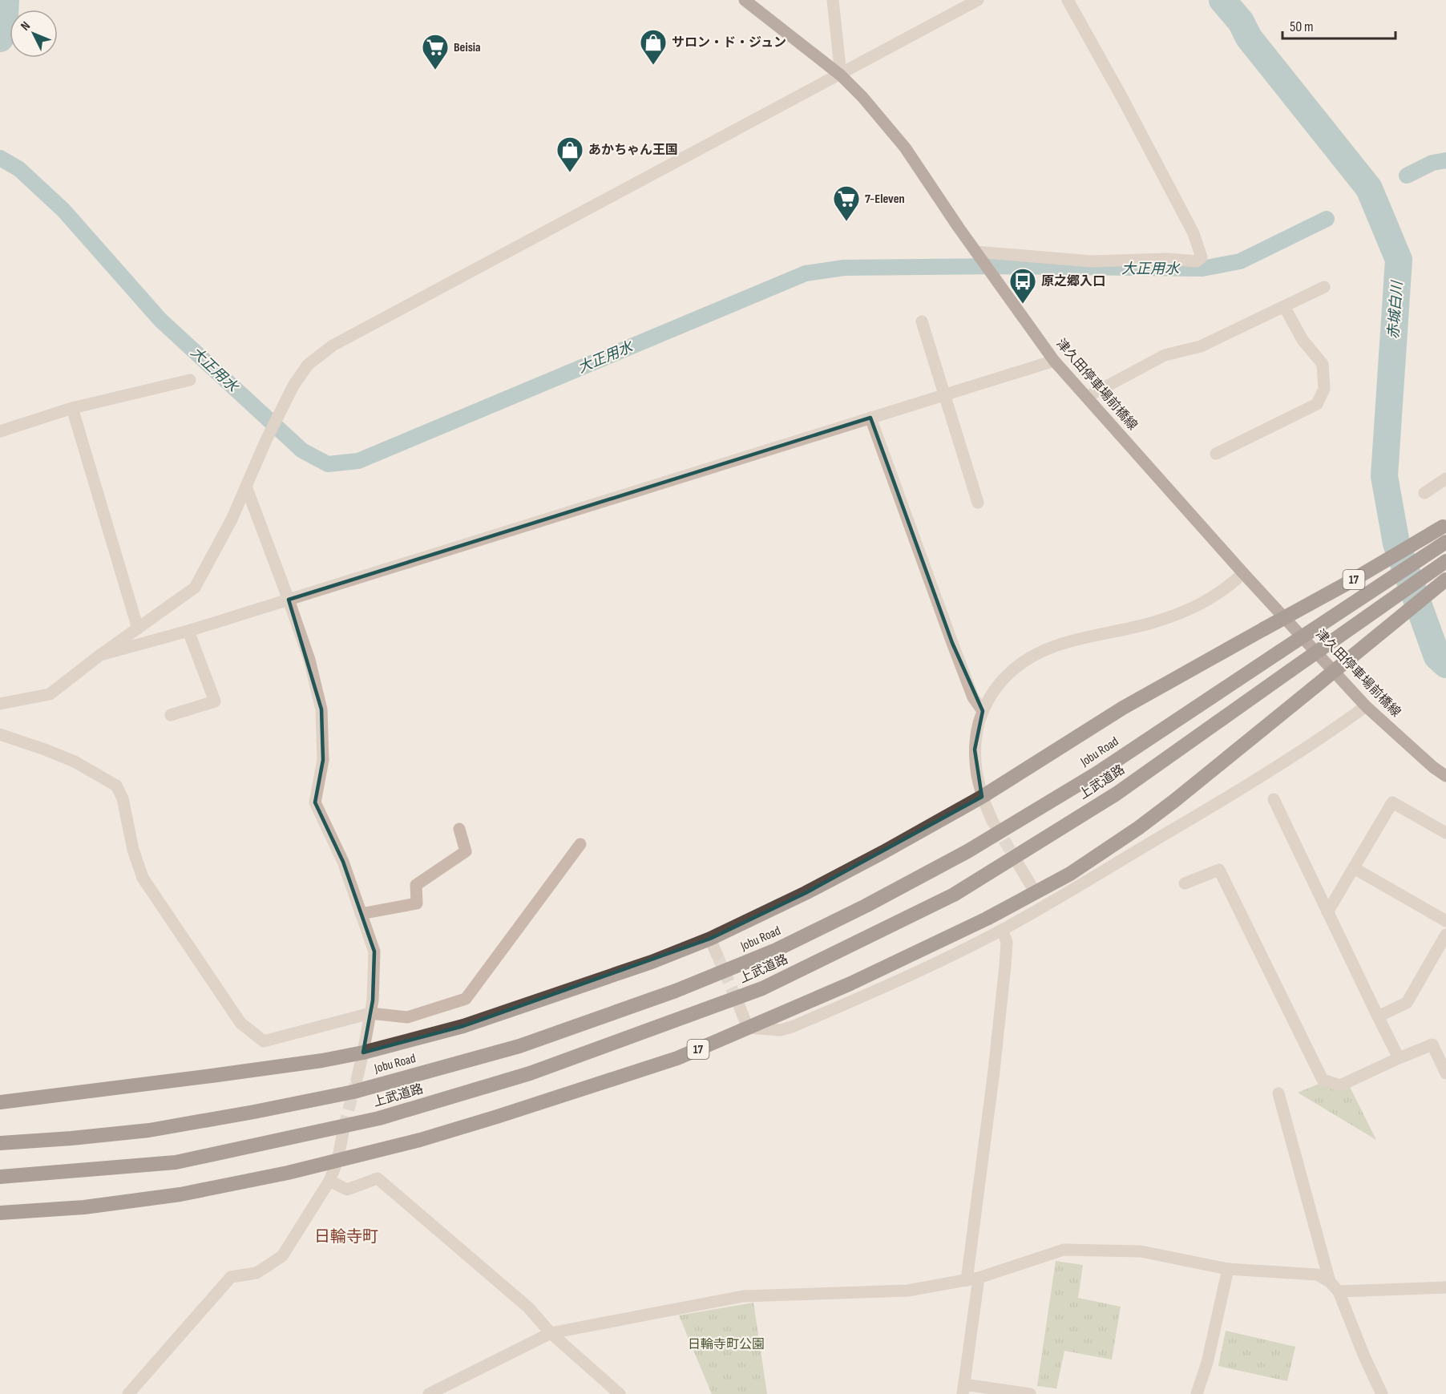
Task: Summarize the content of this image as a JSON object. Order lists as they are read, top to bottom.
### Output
{
  "streets": {
    "highway": ["17", "Jobu Road", "上武道路"],
    "main road": ["津久田停車場前橋線"]
  },
  "districts": ["日輪寺町"],
  "water": ["大正用水", "赤城白川"],
  "parks": ["日輪寺町公園"],
  "places": {
    "shop": ["サロン・ド・ジュン", "あかちゃん王国"],
    "supermarket": ["Beisia", "7-Eleven"],
    "bus stop": ["原之郷入口"]
  },
  "scale_bar": "50 m",
  "north": "top left"
}
